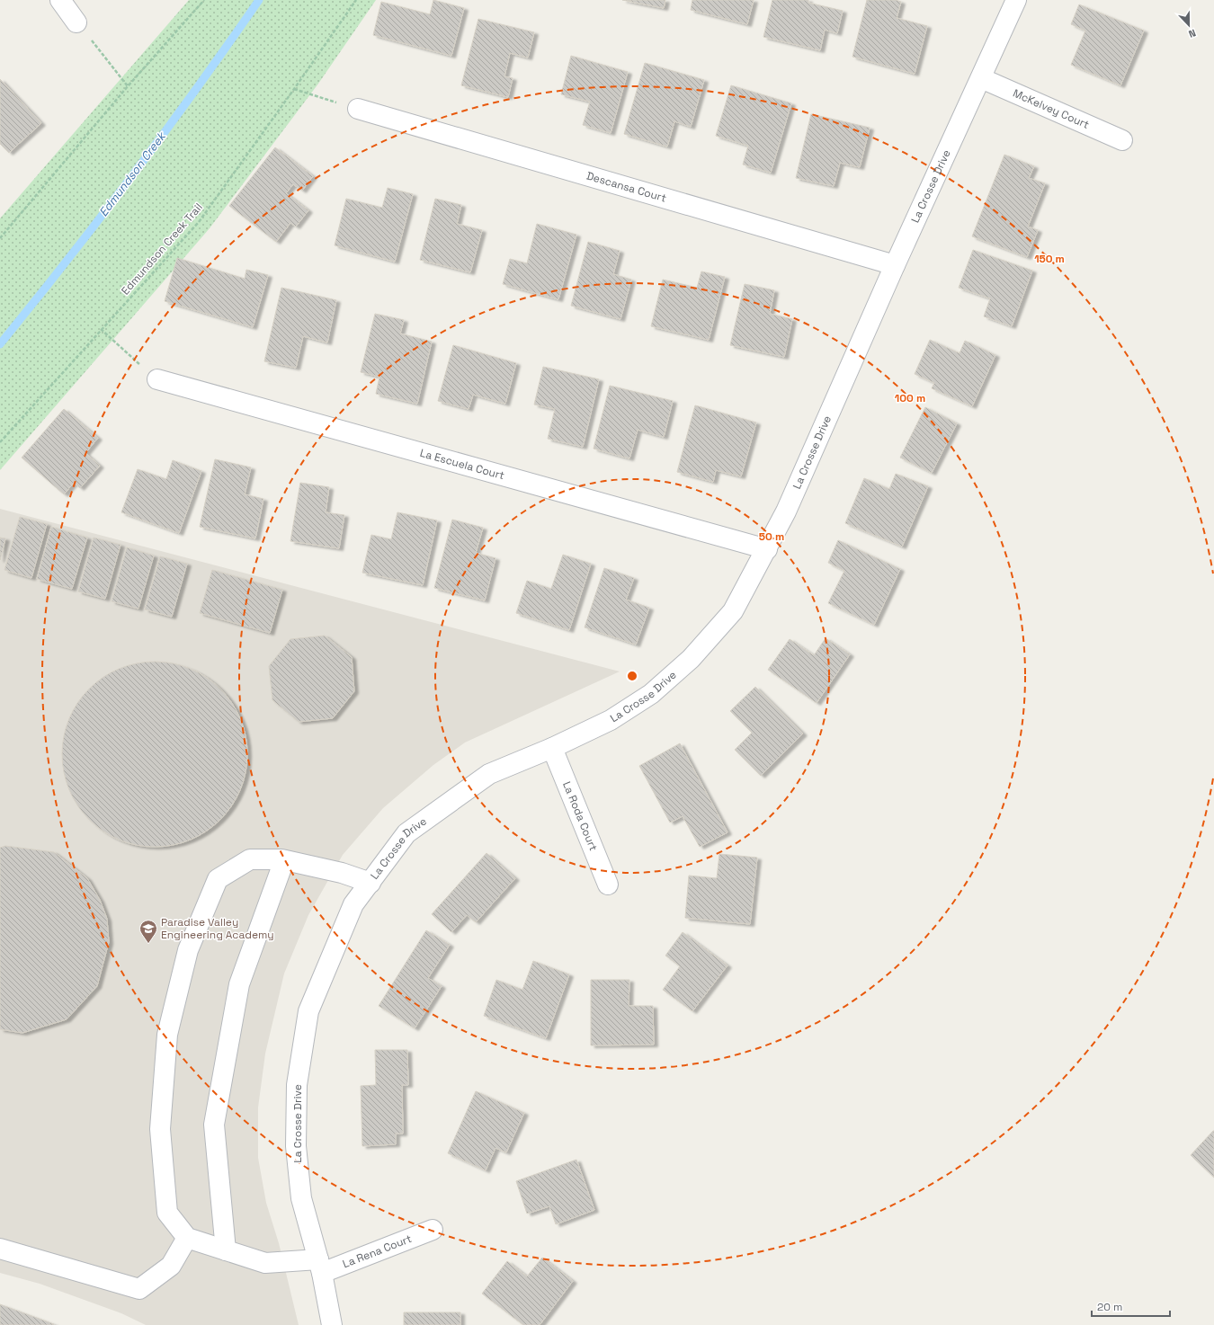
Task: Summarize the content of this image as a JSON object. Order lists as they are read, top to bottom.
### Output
{
  "streets": {
    "street": [
      "McKelvey Court",
      "La Crosse Drive",
      "Descansa Court",
      "La Escuela Court",
      "La Roda Court",
      "La Rena Court"
    ],
    "path": ["Edmundson Creek Trail"]
  },
  "crossings": [
    ["McKelvey Court", "La Crosse Drive"],
    ["La Crosse Drive", "Descansa Court"],
    ["La Crosse Drive", "La Escuela Court"],
    ["La Crosse Drive", "La Roda Court"],
    ["La Crosse Drive", "La Rena Court"]
  ],
  "water": ["Edmundson Creek"],
  "places": {
    "school or university": ["Paradise Valley Engineering Academy"]
  },
  "scale_bar": "20 m",
  "north": "bottom",
  "rings": ["150 m", "100 m", "50 m"]
}
